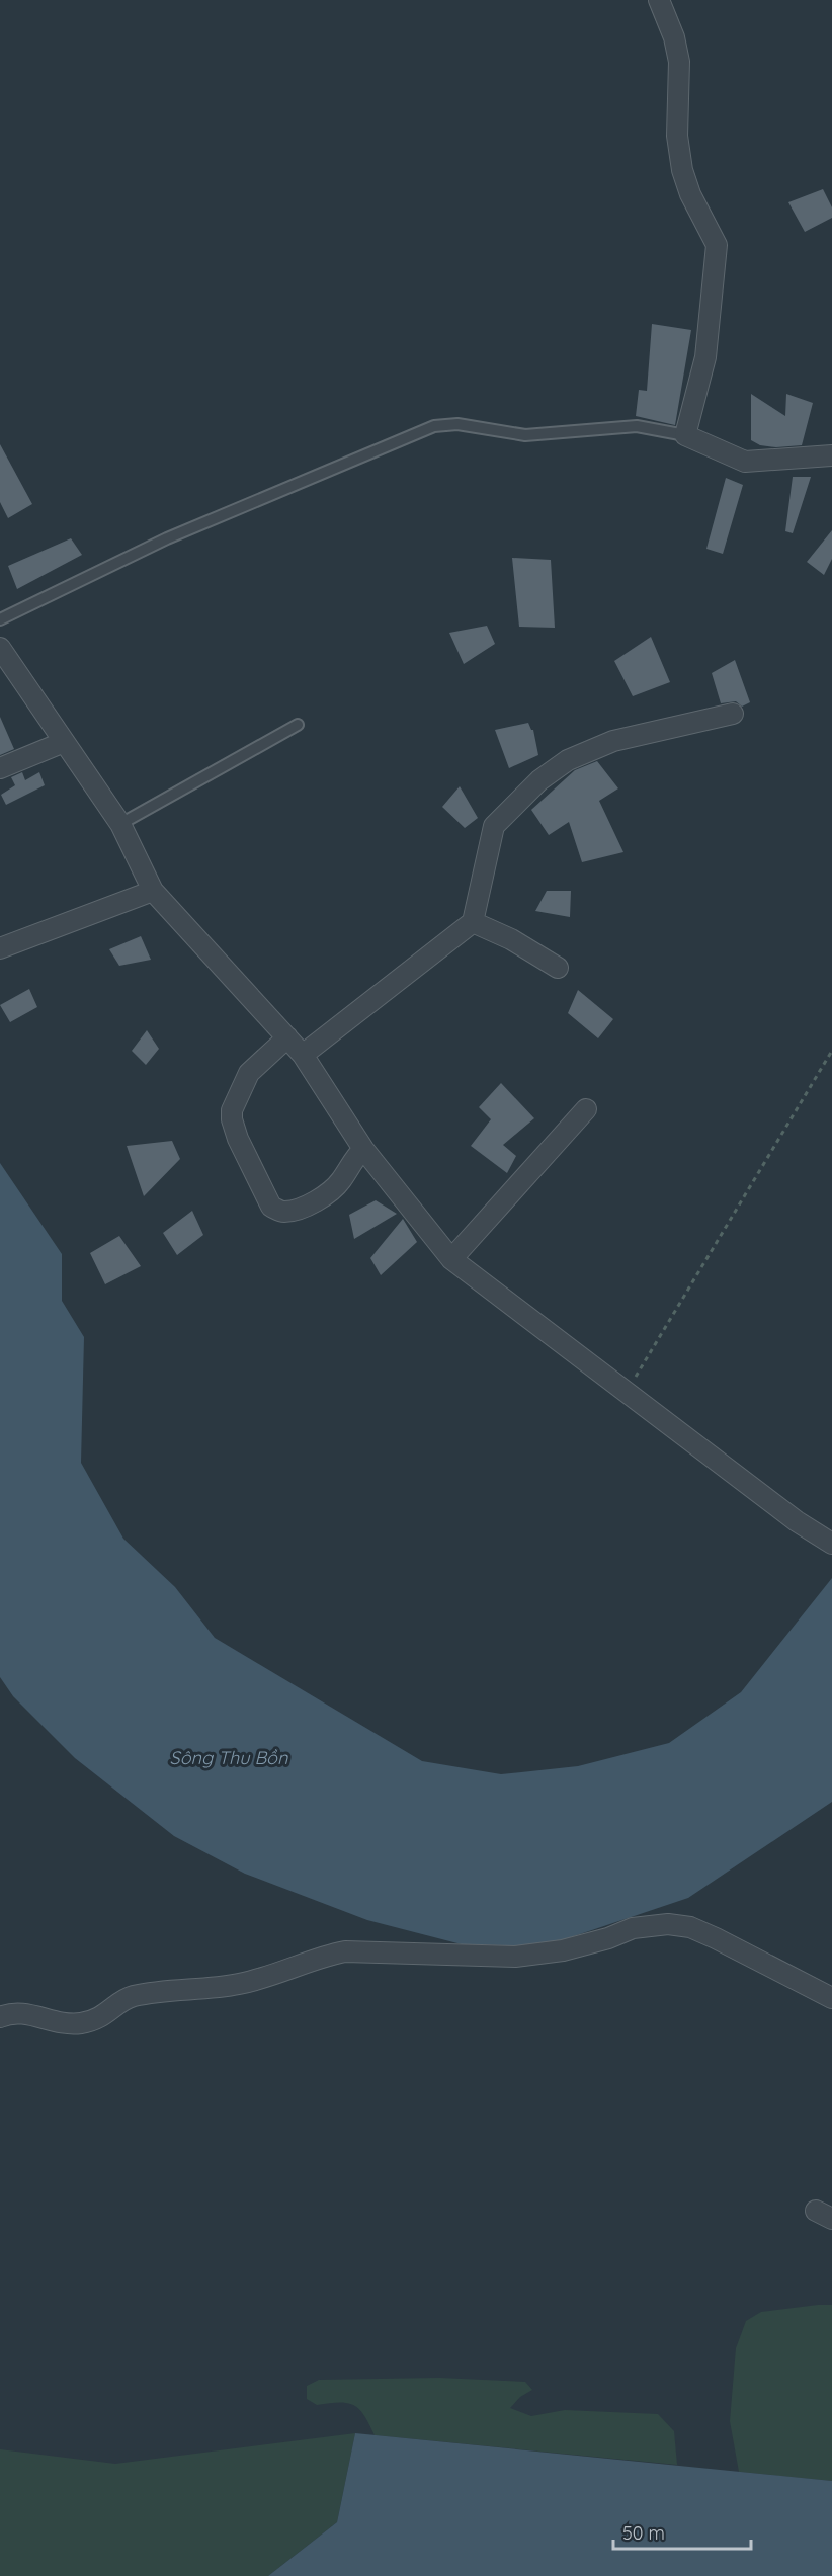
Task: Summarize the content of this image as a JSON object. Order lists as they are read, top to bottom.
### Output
{
  "water": ["Sông Thu Bồn"],
  "scale_bar": "50 m"
}
